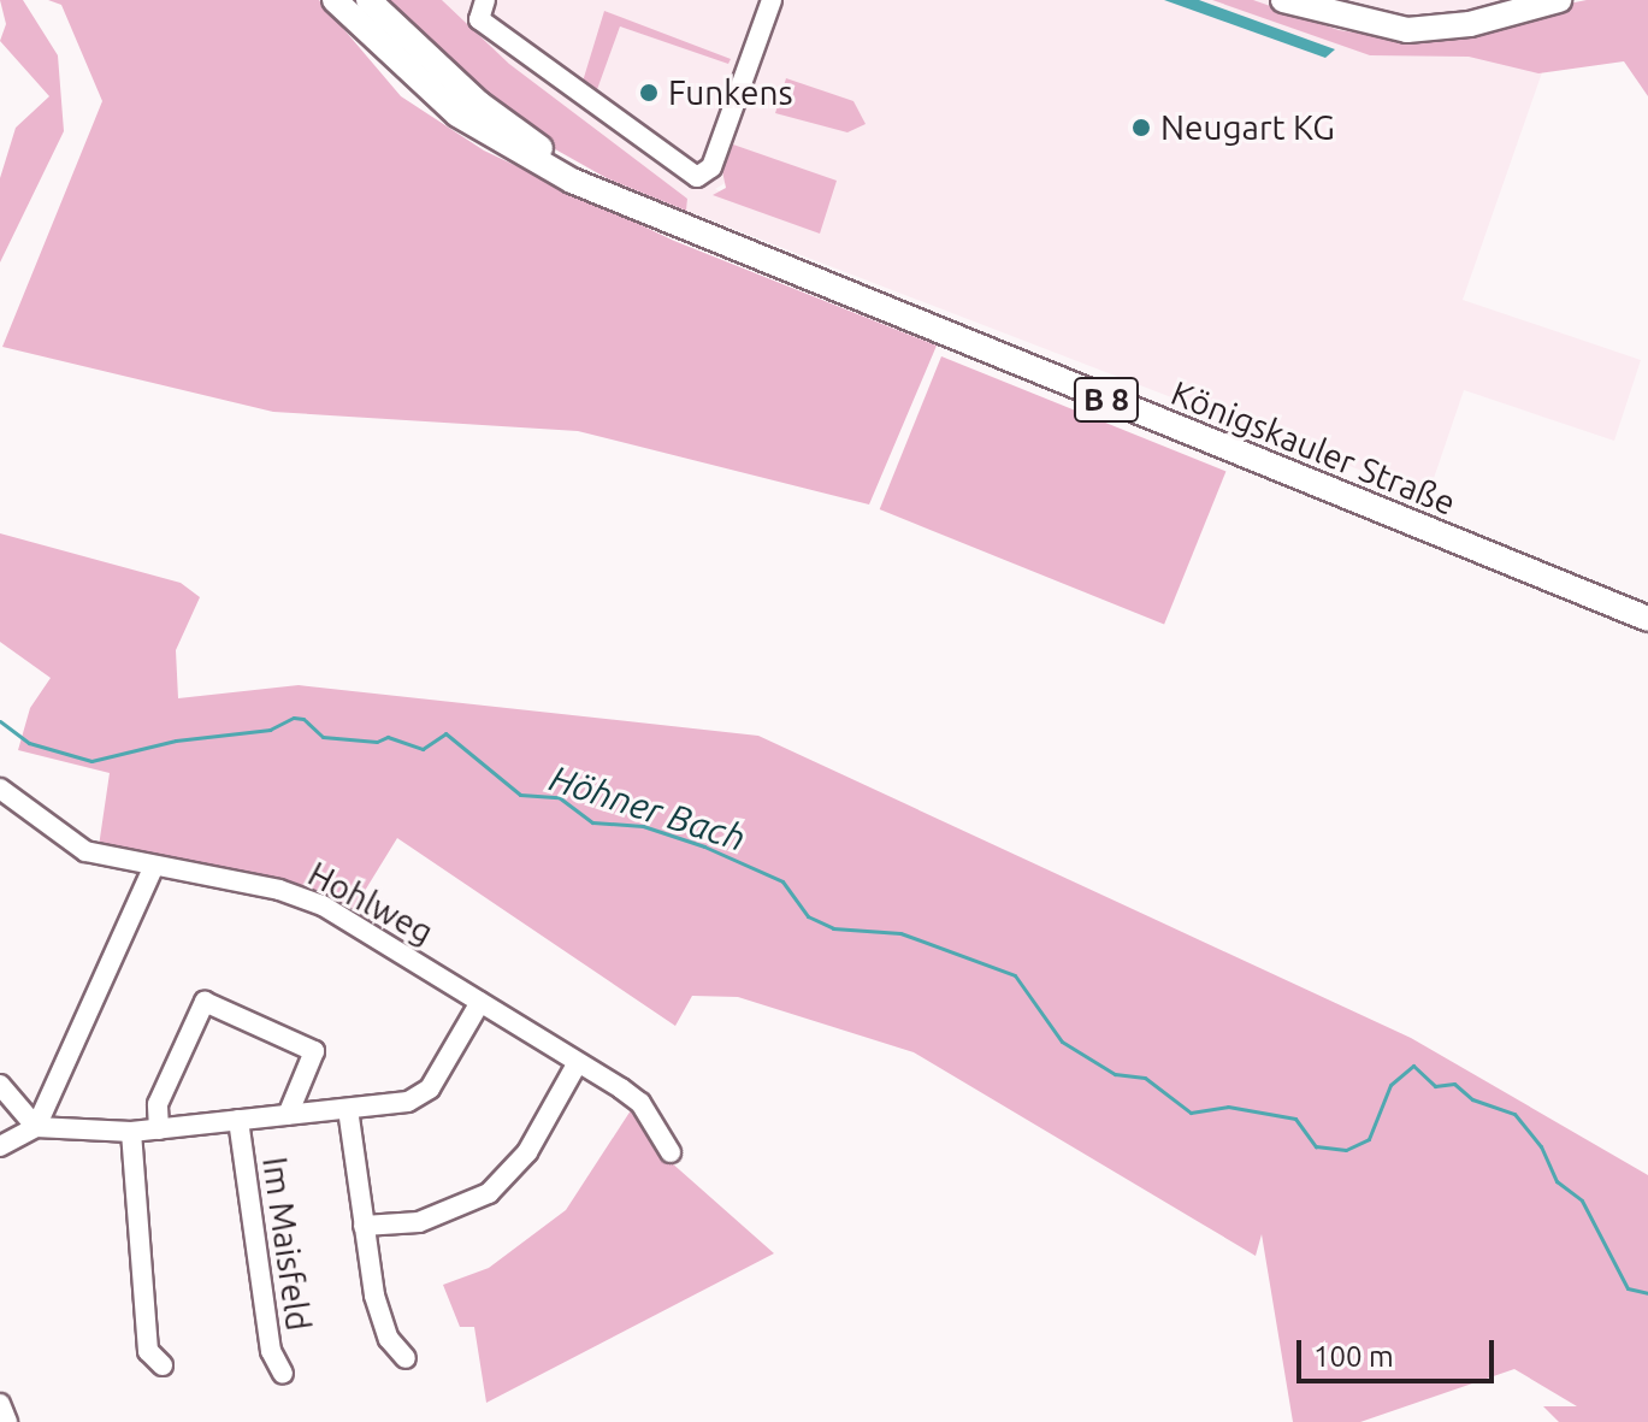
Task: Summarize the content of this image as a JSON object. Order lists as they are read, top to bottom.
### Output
{
  "streets": {
    "main road": ["B 8", "Königskauler Straße"],
    "street": ["Hohlweg", "Im Maisfeld"]
  },
  "water": ["Höhner Bach"],
  "places": ["Funkens", "Neugart KG"],
  "scale_bar": "100 m"
}
